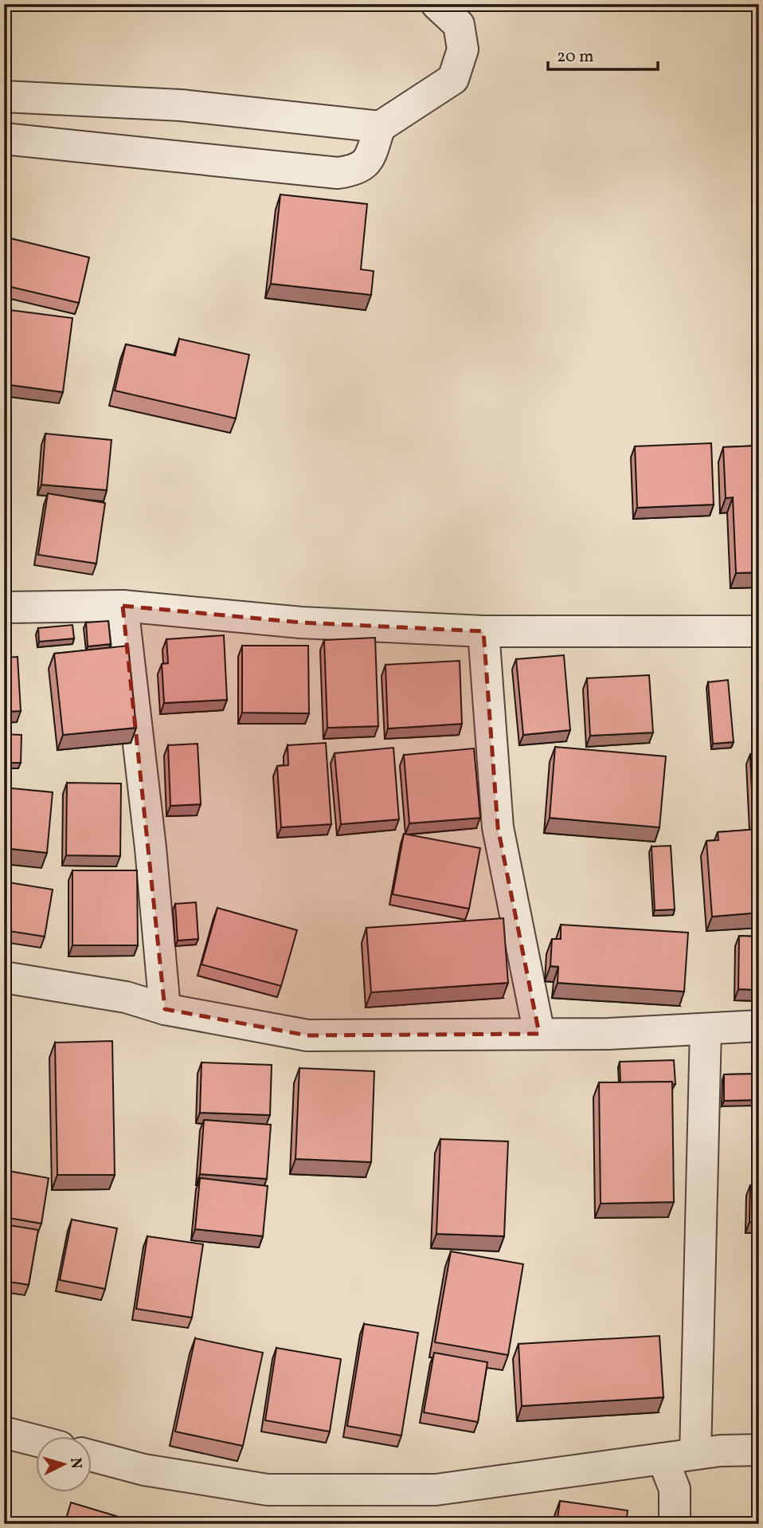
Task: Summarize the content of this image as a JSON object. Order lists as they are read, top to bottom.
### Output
{
  "scale_bar": "20 m",
  "north": "right"
}
